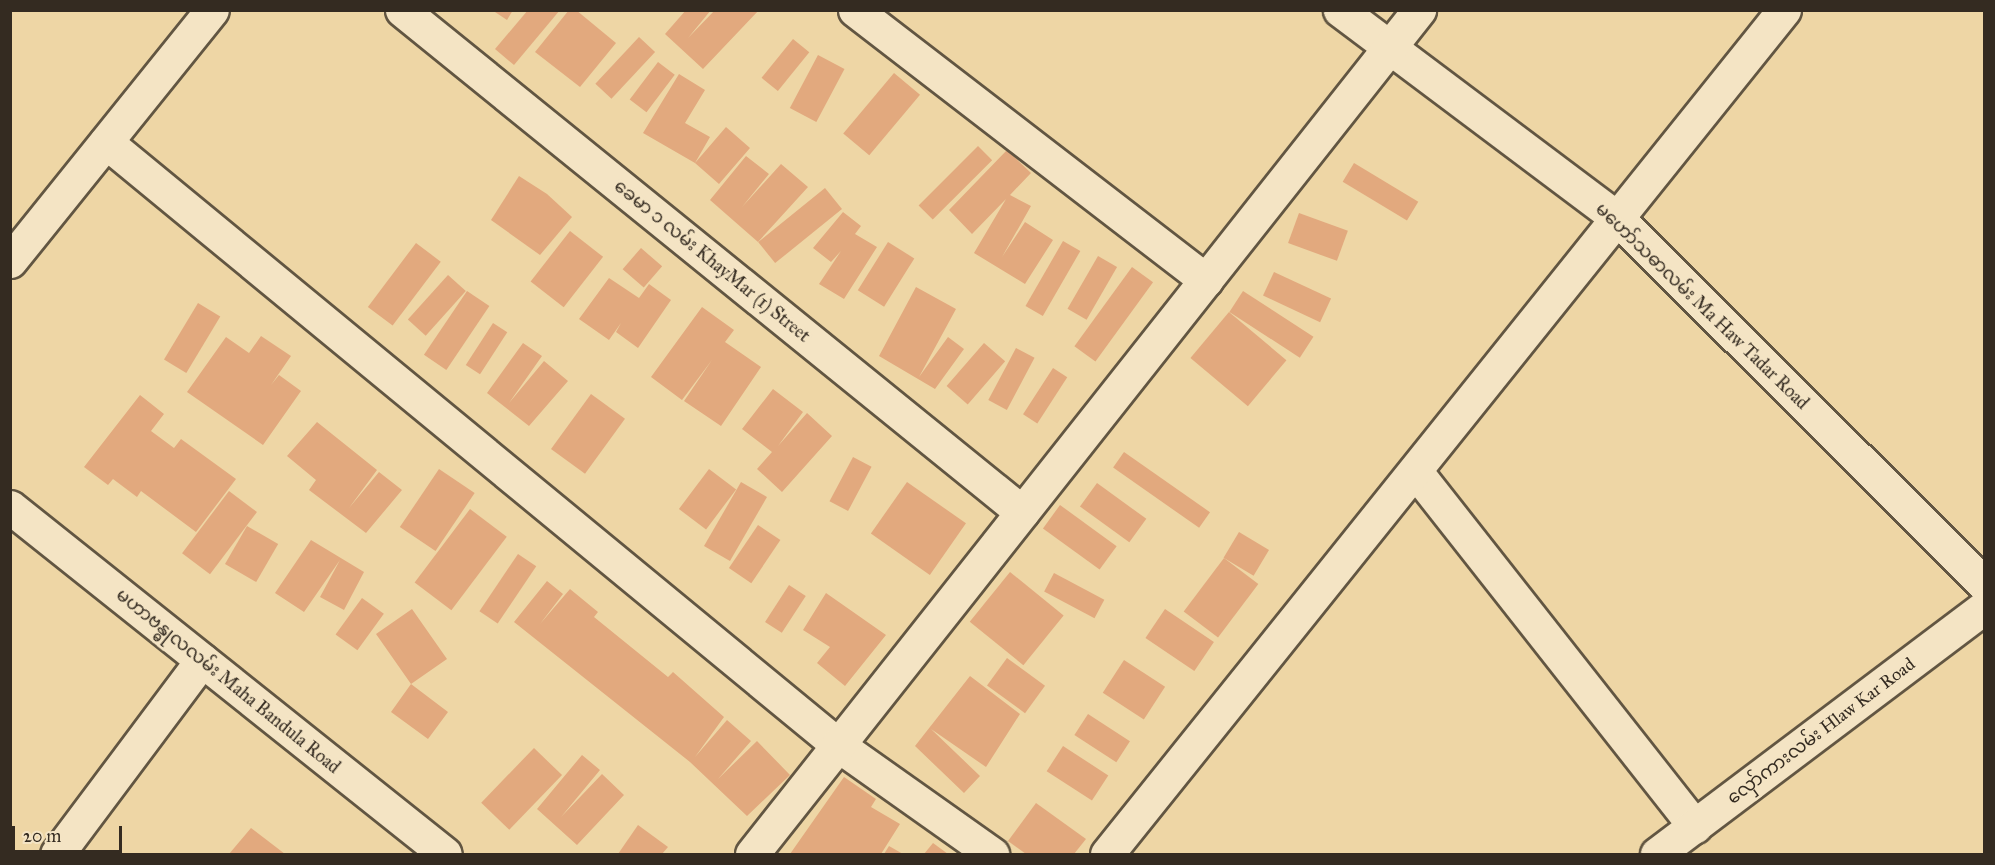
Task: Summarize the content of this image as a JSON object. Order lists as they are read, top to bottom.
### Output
{
  "streets": {
    "street": [
      "ခေမာ ၁ လမ်း KhayMar (1) Street",
      "မဟော်သဓာလမ်း Ma Haw Tadar Road",
      "မဟာဗန္ဓုလလမ်း Maha Bandula Road",
      "လှော်ကားလမ်း Hlaw Kar Road"
    ]
  },
  "scale_bar": "20 m"
}
